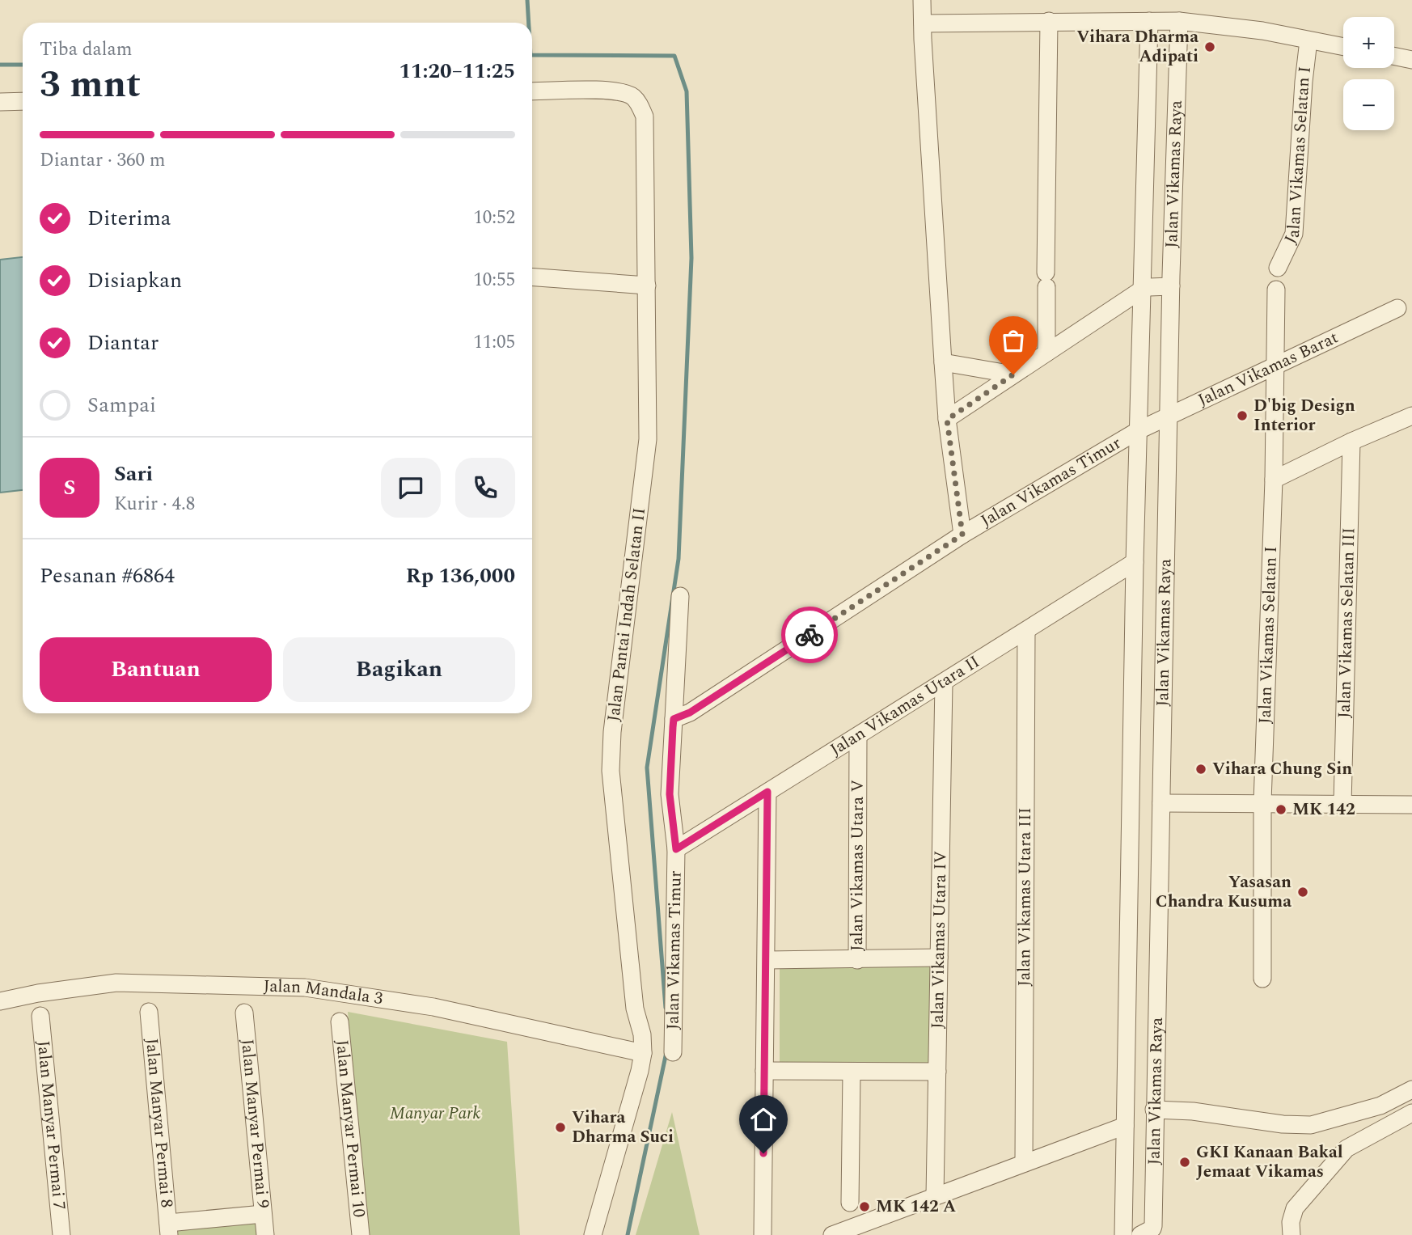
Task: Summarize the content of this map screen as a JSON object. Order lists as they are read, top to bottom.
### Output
{
  "streets": {
    "street": [
      "Jalan Vikamas Selatan I",
      "Jalan Vikamas Raya",
      "Jalan Vikamas Barat",
      "Jalan Vikamas Timur",
      "Jalan Pantai Indah Selatan II",
      "Jalan Vikamas Selatan III",
      "Jalan Vikamas Utara II",
      "Jalan Vikamas Utara V",
      "Jalan Vikamas Utara III",
      "Jalan Vikamas Utara IV",
      "Jalan Mandala 3",
      "Jalan Manyar Permai 8",
      "Jalan Manyar Permai 9",
      "Jalan Manyar Permai 7",
      "Jalan Manyar Permai 10"
    ]
  },
  "crossings": [
    ["Jalan Vikamas Selatan I", "Jalan Vikamas Barat"],
    ["Jalan Vikamas Raya", "Jalan Vikamas Barat"],
    ["Jalan Vikamas Raya", "Jalan Vikamas Timur"],
    ["Jalan Vikamas Raya", "Jalan Vikamas Utara II"],
    ["Jalan Vikamas Barat", "Jalan Vikamas Timur"],
    ["Jalan Vikamas Timur", "Jalan Vikamas Utara II"],
    ["Jalan Pantai Indah Selatan II", "Jalan Mandala 3"],
    ["Jalan Vikamas Utara II", "Jalan Vikamas Utara V"],
    ["Jalan Vikamas Utara II", "Jalan Vikamas Utara III"],
    ["Jalan Vikamas Utara II", "Jalan Vikamas Utara IV"]
  ],
  "parks": ["Manyar Park"],
  "places": [
    "Vihara Dharma Adipati",
    "D'big Design Interior",
    "Vihara Chung Sin",
    "MK 142",
    "Yasasan Chandra Kusuma",
    "Vihara Dharma Suci",
    "GKI Kanaan Bakal Jemaat Vikamas",
    "MK 142 A"
  ],
  "page": {
    "map_buttons": ["+", "−"],
    "heading": ["3 mnt", "Tiba dalam", "11:20–11:25"],
    "panel": [
      "Sari",
      "Kurir · 4.8",
      "Pesanan #6864",
      "Rp 136,000"
    ],
    "bar": "Diantar · 360 m",
    "list": [
      ["Diterima", "10:52"],
      ["Disiapkan", "10:55"],
      ["Diantar", "11:05"],
      "Sampai"
    ],
    "round": "S",
    "buttons": ["Bantuan", "Bagikan"]
  }
}
